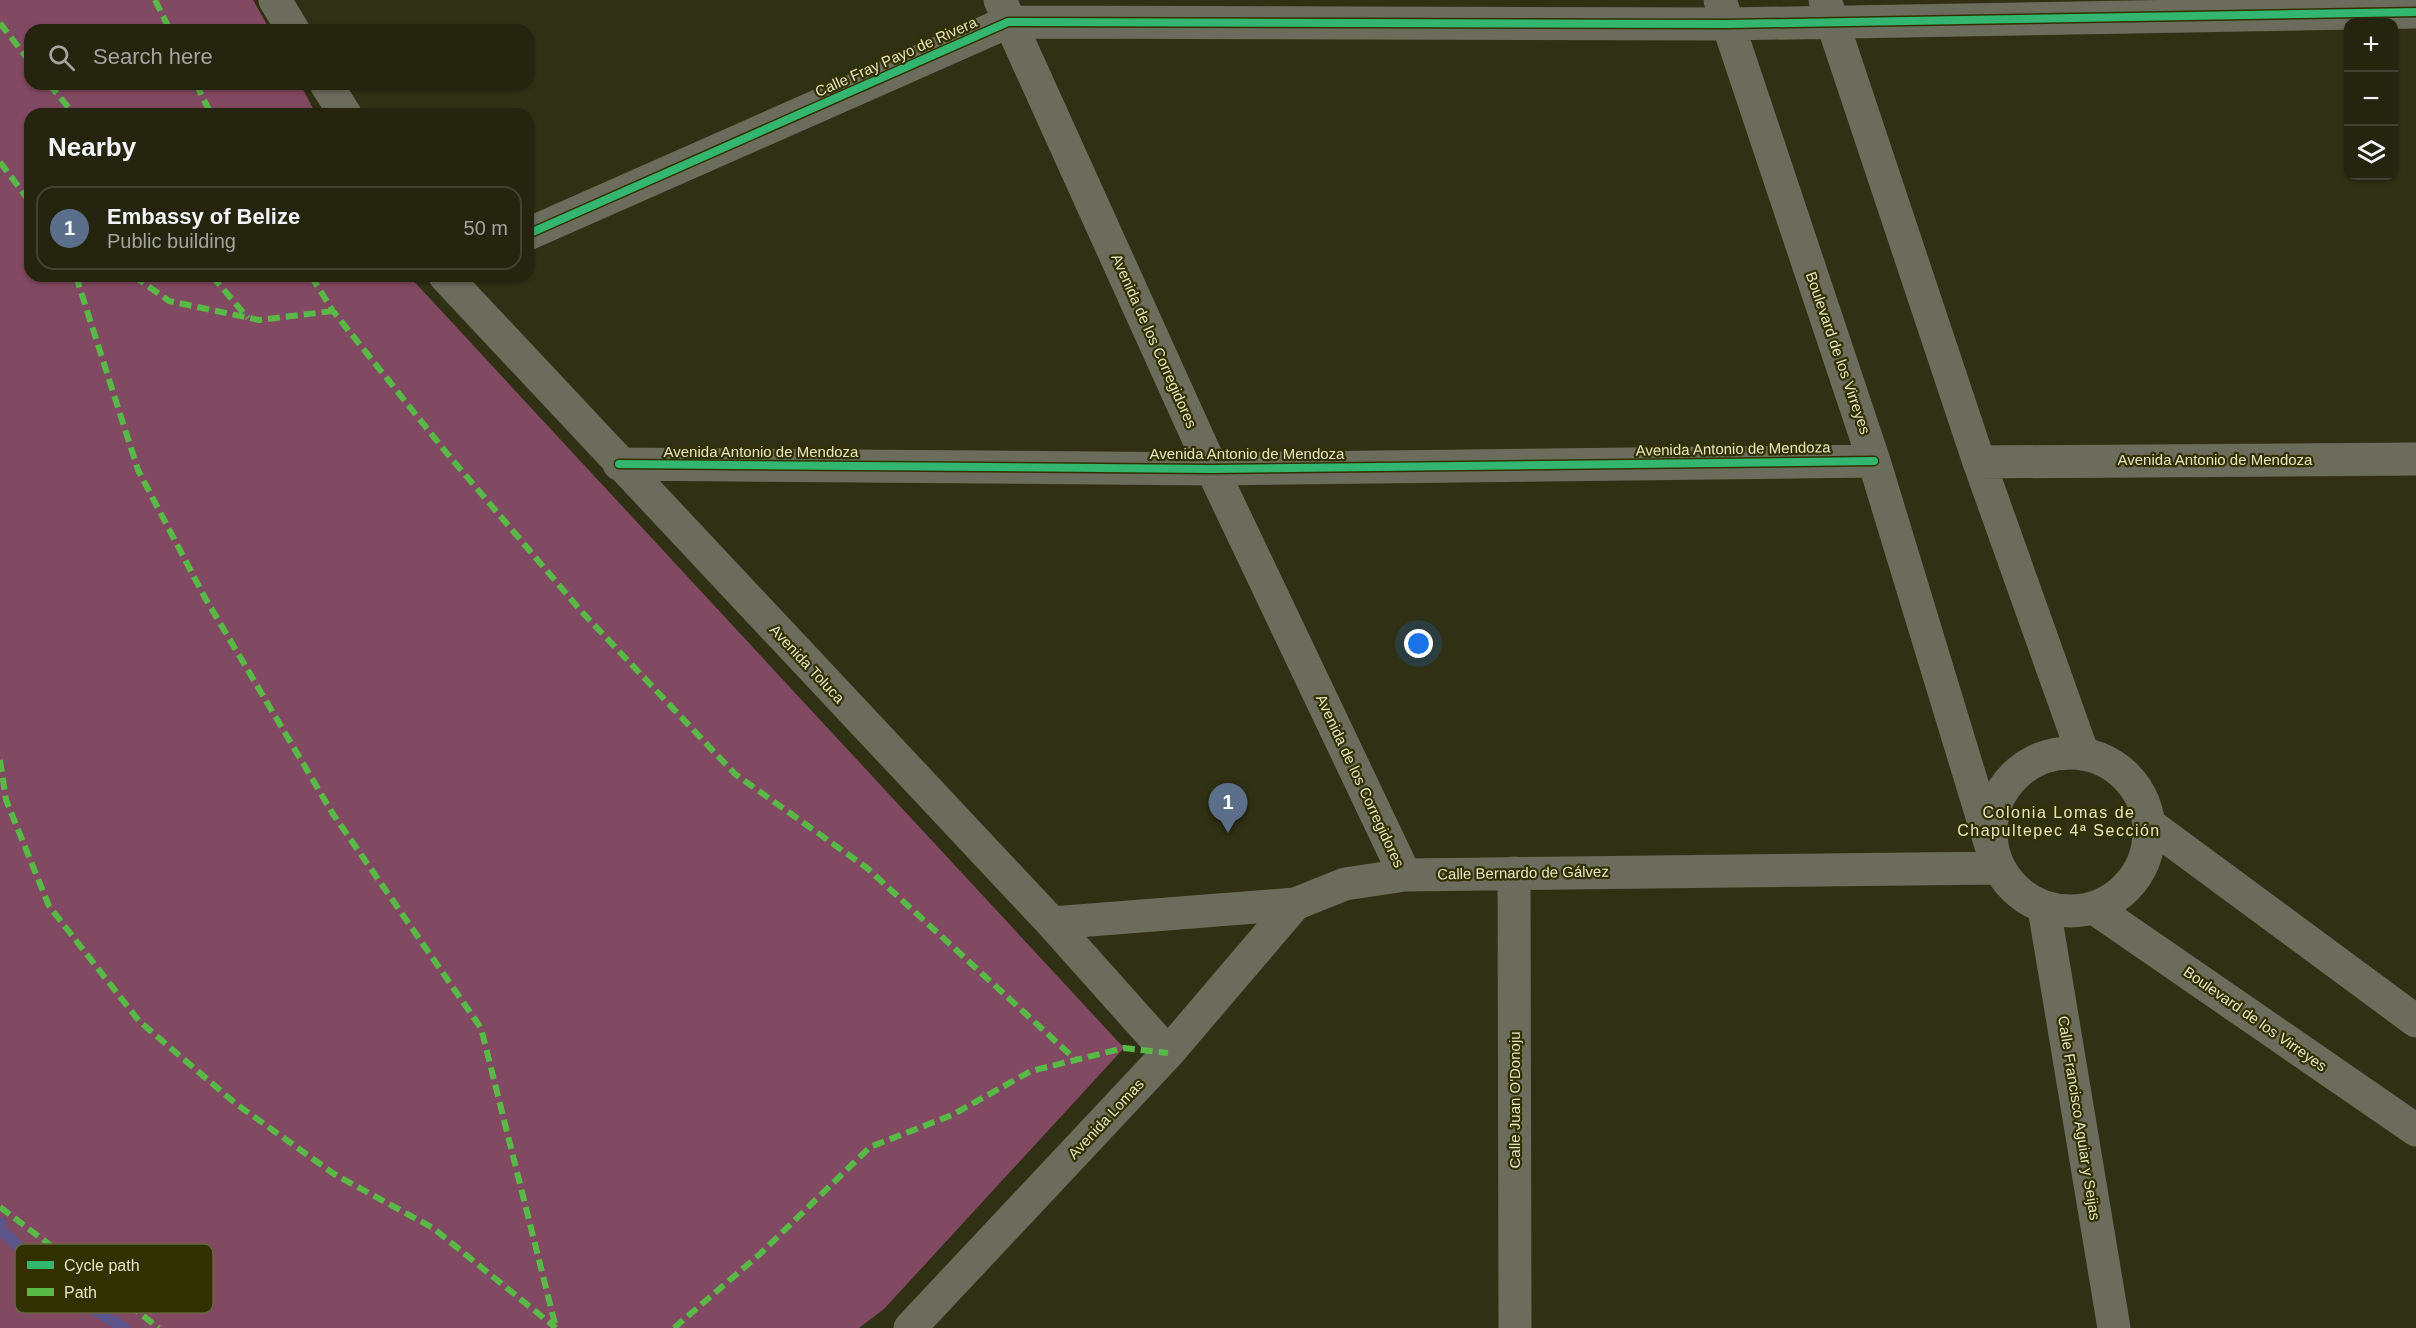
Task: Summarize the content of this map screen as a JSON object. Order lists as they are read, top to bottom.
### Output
{
  "streets": {
    "street": [
      "Calle Fray Payo de Rivera",
      "Avenida de los Corregidores",
      "Boulevard de los Virreyes",
      "Avenida Antonio de Mendoza",
      "Avenida Toluca",
      "Calle Bernardo de Gálvez",
      "Calle Juan O'Donoju",
      "Calle Francisco Aguiar y Seijas",
      "Avenida Lomas"
    ]
  },
  "crossings": [
    ["Calle Fray Payo de Rivera", "Avenida de los Corregidores"],
    ["Calle Fray Payo de Rivera", "Boulevard de los Virreyes"],
    ["Avenida de los Corregidores", "Avenida Antonio de Mendoza"],
    ["Avenida de los Corregidores", "Calle Bernardo de Gálvez"],
    ["Boulevard de los Virreyes", "Avenida Antonio de Mendoza"],
    ["Boulevard de los Virreyes", "Calle Bernardo de Gálvez"],
    ["Boulevard de los Virreyes", "Calle Francisco Aguiar y Seijas"],
    ["Avenida Antonio de Mendoza", "Avenida Toluca"],
    ["Avenida Toluca", "Calle Bernardo de Gálvez"],
    ["Avenida Toluca", "Avenida Lomas"],
    ["Calle Bernardo de Gálvez", "Calle Juan O'Donoju"],
    ["Calle Bernardo de Gálvez", "Calle Francisco Aguiar y Seijas"],
    ["Calle Bernardo de Gálvez", "Avenida Lomas"]
  ],
  "districts": ["Colonia Lomas de Chapultepec 4ª Sección"],
  "legend": ["Cycle path", "Path"],
  "page": {
    "map_buttons": ["+", "−"],
    "search": "Search here",
    "heading": "Nearby",
    "list": [
      {
        "mark": "1",
        "name": "Embassy of Belize",
        "note": "Public building",
        "value": "50 m"
      }
    ],
    "pins": "1"
  }
}
